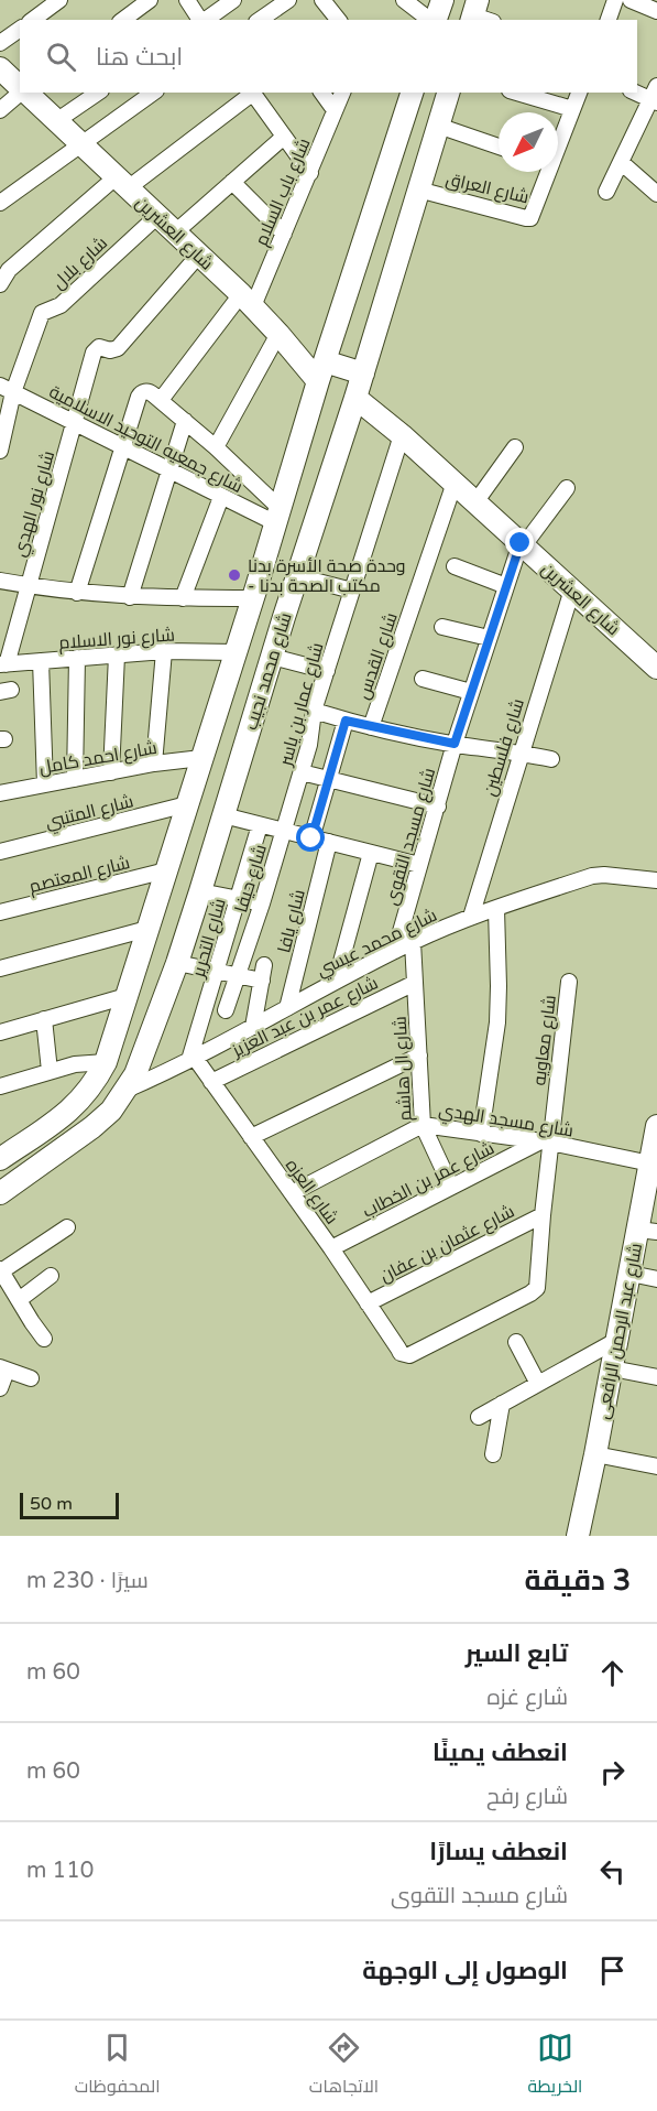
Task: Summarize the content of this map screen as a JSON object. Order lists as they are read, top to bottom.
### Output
{
  "streets": {
    "main road": ["شارع العشرين", "شارع محمد نجيب", "شارع عبد الرحمن الرافعى"],
    "street": [
      "شارع العراق",
      "شارع باب السلام",
      "شارع بلال",
      "شارع جمعيه التوحيد الاسلامية",
      "شارع نور الهدي",
      "شارع نور الاسلام",
      "شارع القدس",
      "شارع عمار بن ياسر",
      "شارع فلسطين",
      "شارع احمد كامل",
      "شارع المتنبي",
      "شارع مسجد التقوى",
      "شارع المعتصم",
      "شارع حيفا",
      "شارع يافا",
      "شارع التحرير",
      "شارع محمد عيسي",
      "شارع عمر بن عبد العزيز",
      "شارع معاويه",
      "شارع ال هاشم",
      "شارع مسجد الهدي",
      "شارع عمر بن الخطاب",
      "شارع العزه",
      "شارع عثمان بن عفان"
    ]
  },
  "crossings": [
    ["شارع العراق", "شارع محمد نجيب"],
    ["شارع باب السلام", "شارع العشرين"],
    ["شارع العشرين", "شارع بلال"],
    ["شارع العشرين", "شارع نور الهدي"],
    ["شارع العشرين", "شارع القدس"],
    ["شارع العشرين", "شارع محمد نجيب"],
    ["شارع العشرين", "شارع عمار بن ياسر"],
    ["شارع العشرين", "شارع فلسطين"],
    ["شارع العشرين", "شارع مسجد التقوى"],
    ["شارع بلال", "شارع جمعيه التوحيد الاسلامية"],
    ["شارع جمعيه التوحيد الاسلامية", "شارع نور الهدي"],
    ["شارع جمعيه التوحيد الاسلامية", "شارع محمد نجيب"],
    ["شارع نور الهدي", "شارع نور الاسلام"],
    ["شارع نور الاسلام", "شارع محمد نجيب"],
    ["شارع محمد نجيب", "شارع احمد كامل"],
    ["شارع محمد نجيب", "شارع المتنبي"],
    ["شارع محمد نجيب", "شارع المعتصم"],
    ["شارع محمد نجيب", "شارع محمد عيسي"],
    ["شارع عمار بن ياسر", "شارع حيفا"],
    ["شارع فلسطين", "شارع محمد عيسي"],
    ["شارع مسجد التقوى", "شارع محمد عيسي"],
    ["شارع يافا", "شارع محمد عيسي"],
    ["شارع التحرير", "شارع محمد عيسي"],
    ["شارع التحرير", "شارع العزه"],
    ["شارع محمد عيسي", "شارع ال هاشم"],
    ["شارع محمد عيسي", "شارع العزه"],
    ["شارع عمر بن عبد العزيز", "شارع ال هاشم"],
    ["شارع عمر بن عبد العزيز", "شارع العزه"],
    ["شارع معاويه", "شارع مسجد الهدي"],
    ["شارع معاويه", "شارع عمر بن الخطاب"],
    ["شارع معاويه", "شارع العزه"],
    ["شارع معاويه", "شارع عثمان بن عفان"],
    ["شارع ال هاشم", "شارع مسجد الهدي"],
    ["شارع ال هاشم", "شارع عمر بن الخطاب"],
    ["شارع مسجد الهدي", "شارع عمر بن الخطاب"],
    ["شارع مسجد الهدي", "شارع العزه"],
    ["شارع مسجد الهدي", "شارع عبد الرحمن الرافعى"],
    ["شارع عمر بن الخطاب", "شارع العزه"],
    ["شارع العزه", "شارع عثمان بن عفان"]
  ],
  "places": ["وحدة صحة الأسرة بدنا - مكتب الصحة بدنا"],
  "scale_bar": "50 m",
  "north": "bottom left",
  "page": {
    "search": "ابحث هنا",
    "scale": "50 m",
    "heading": ["3 دقيقة", "سيرًا · 230 m"],
    "list": [
      ["تابع السير", "شارع غزه", "60 m"],
      ["انعطف يمينًا", "شارع رفح", "60 m"],
      ["انعطف يسارًا", "شارع مسجد التقوى", "110 m"],
      "الوصول إلى الوجهة"
    ],
    "nav": ["الخريطة", "الاتجاهات", "المحفوظات"]
  }
}
